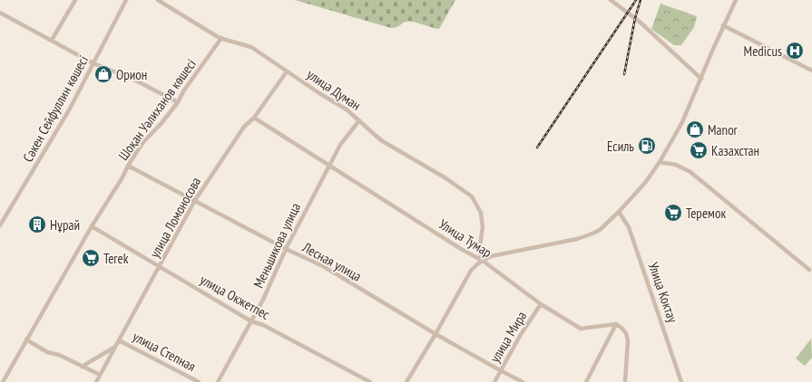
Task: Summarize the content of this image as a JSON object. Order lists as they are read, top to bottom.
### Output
{
  "streets": {
    "street": [
      "улица Думан",
      "Сәкен Сейфуллин көшесі",
      "Шоқан Уәлиханов көшесі",
      "улица Ломоносова",
      "Улица Тумар",
      "Меньшикова улица",
      "Лесная улица",
      "Улица Коктау",
      "улица Окжетпес",
      "улица Мира",
      "улица Степная"
    ]
  },
  "crossings": [
    ["улица Думан", "Шоқан Уәлиханов көшесі"],
    ["улица Думан", "улица Ломоносова"],
    ["улица Думан", "Улица Тумар"],
    ["улица Думан", "Меньшикова улица"],
    ["Шоқан Уәлиханов көшесі", "Лесная улица"],
    ["Шоқан Уәлиханов көшесі", "улица Окжетпес"],
    ["улица Ломоносова", "Улица Тумар"],
    ["улица Ломоносова", "Лесная улица"],
    ["улица Ломоносова", "улица Окжетпес"],
    ["улица Ломоносова", "улица Степная"],
    ["Улица Тумар", "Меньшикова улица"],
    ["Улица Тумар", "улица Мира"],
    ["Меньшикова улица", "Лесная улица"],
    ["Меньшикова улица", "улица Окжетпес"],
    ["Лесная улица", "улица Мира"]
  ],
  "places": {
    "hospital": ["Medicus"],
    "shop": ["Орион", "Manor"],
    "fuel station": ["Есиль"],
    "supermarket": ["Казахстан", "Теремок", "Terek"],
    "building": ["Нұрай"]
  }
}
